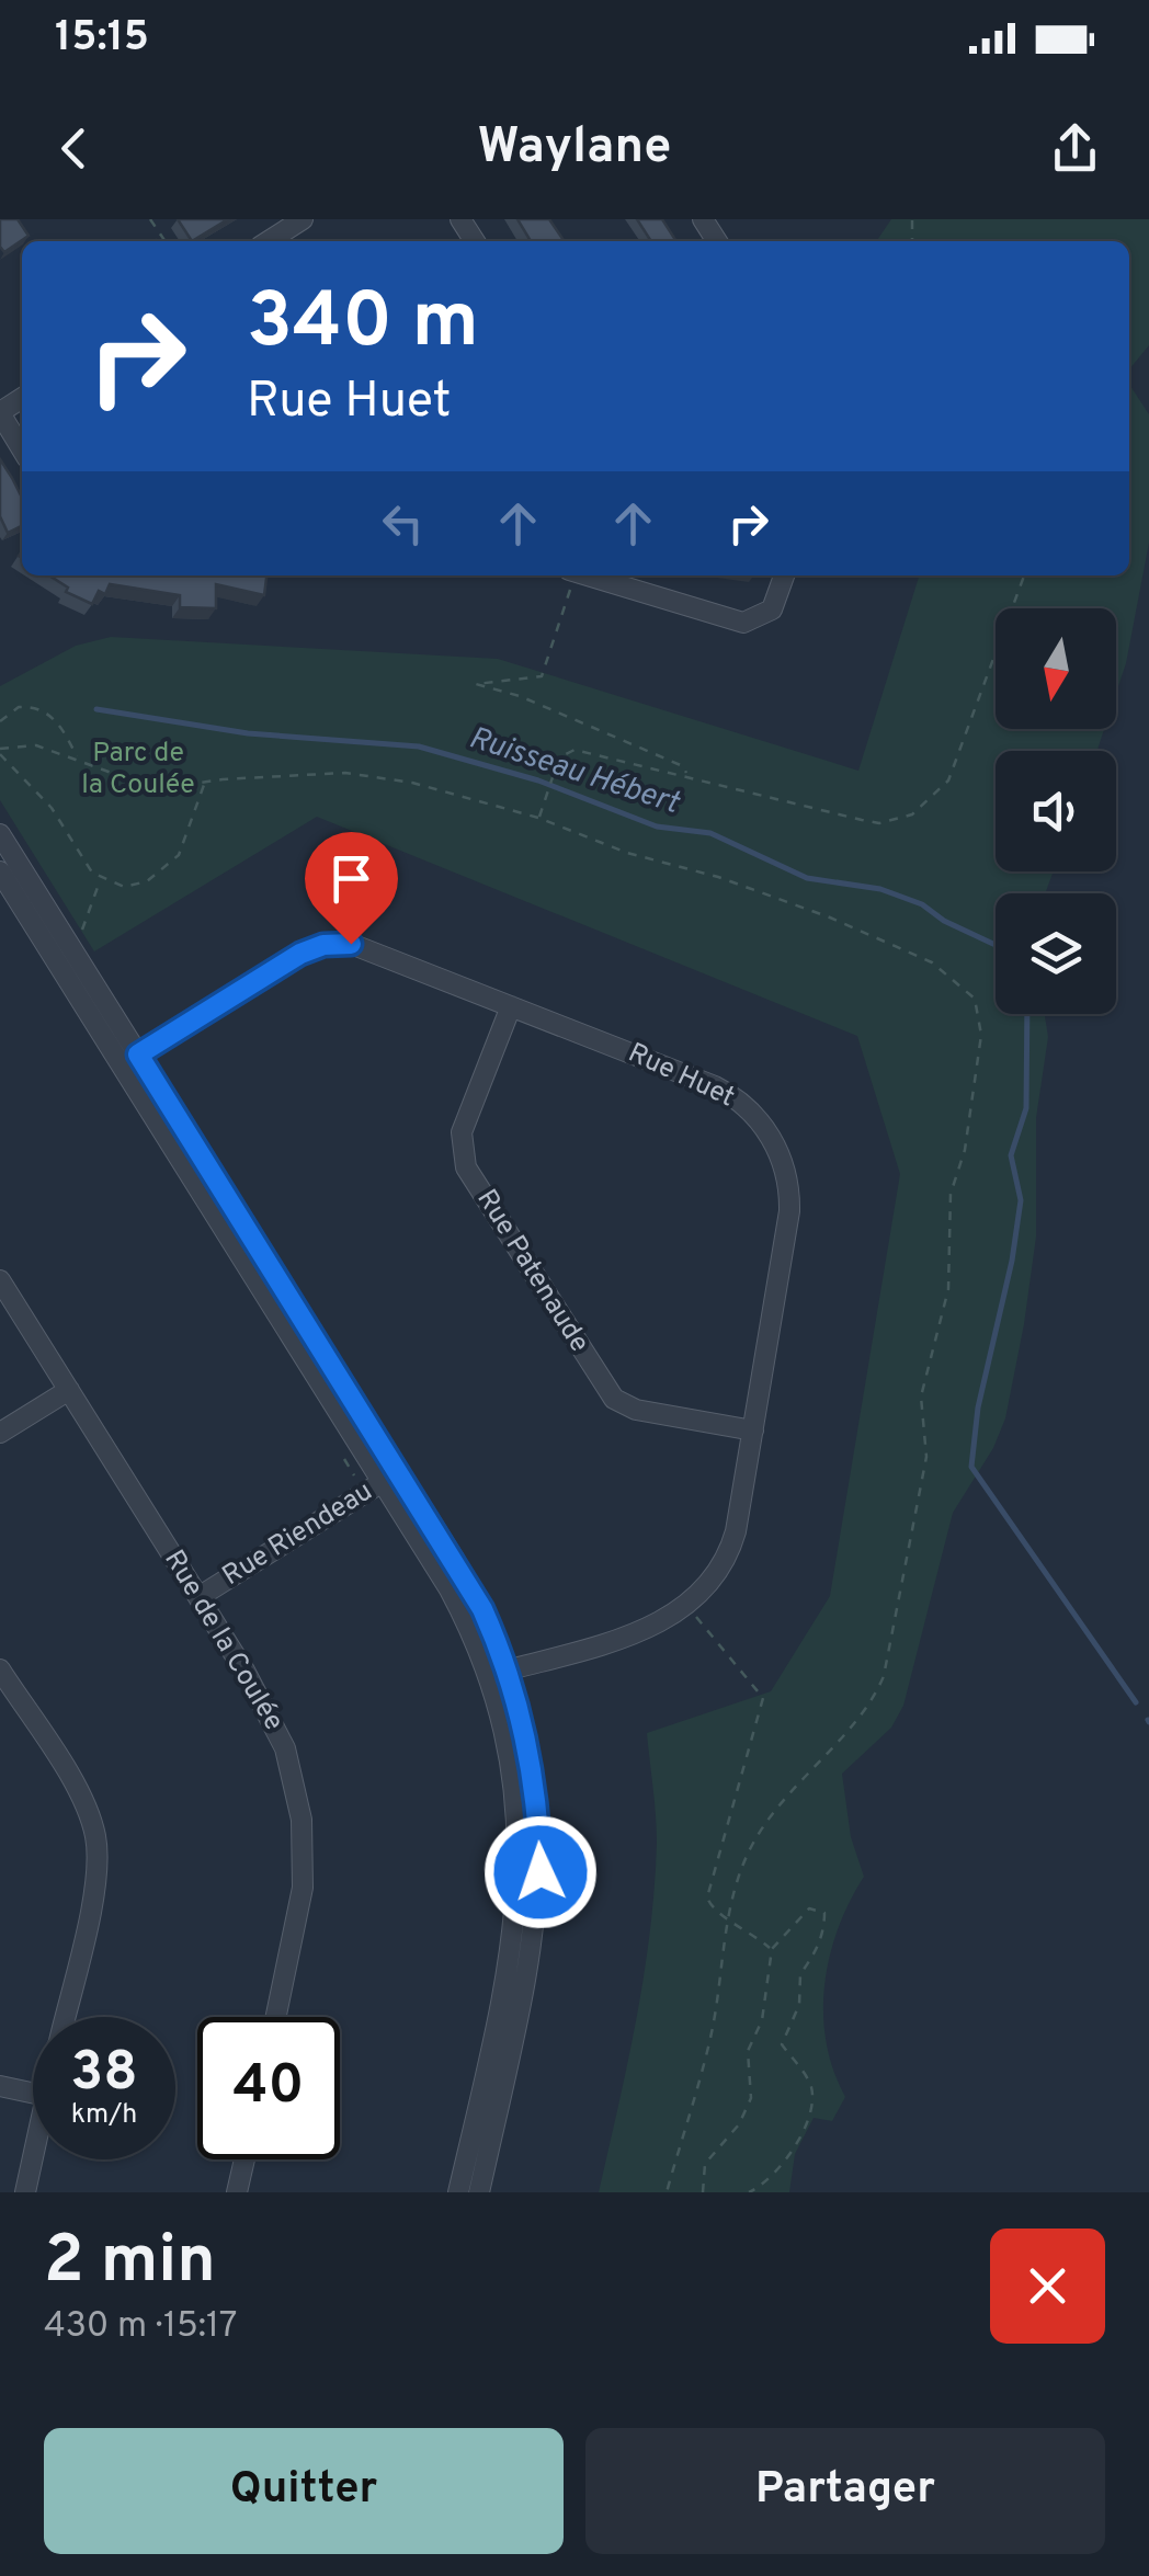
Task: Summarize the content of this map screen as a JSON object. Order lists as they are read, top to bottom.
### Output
{
  "streets": {
    "street": [
      "Rue Huet",
      "Rue Patenaude",
      "Rue Riendeau",
      "Rue de la Coulée"
    ]
  },
  "crossings": [
    ["Rue Huet", "Rue Patenaude"],
    ["Rue Riendeau", "Rue de la Coulée"]
  ],
  "water": ["Ruisseau Hébert"],
  "parks": ["Parc de la Coulée"],
  "north": "bottom",
  "page": {
    "status": "15:15",
    "header": "Waylane",
    "turn": ["340 m", "Rue Huet"],
    "speed": "38 km/h",
    "limit": "40",
    "heading": ["2 min", "430 m · 15:17"],
    "buttons": ["Quitter", "Partager"]
  }
}
